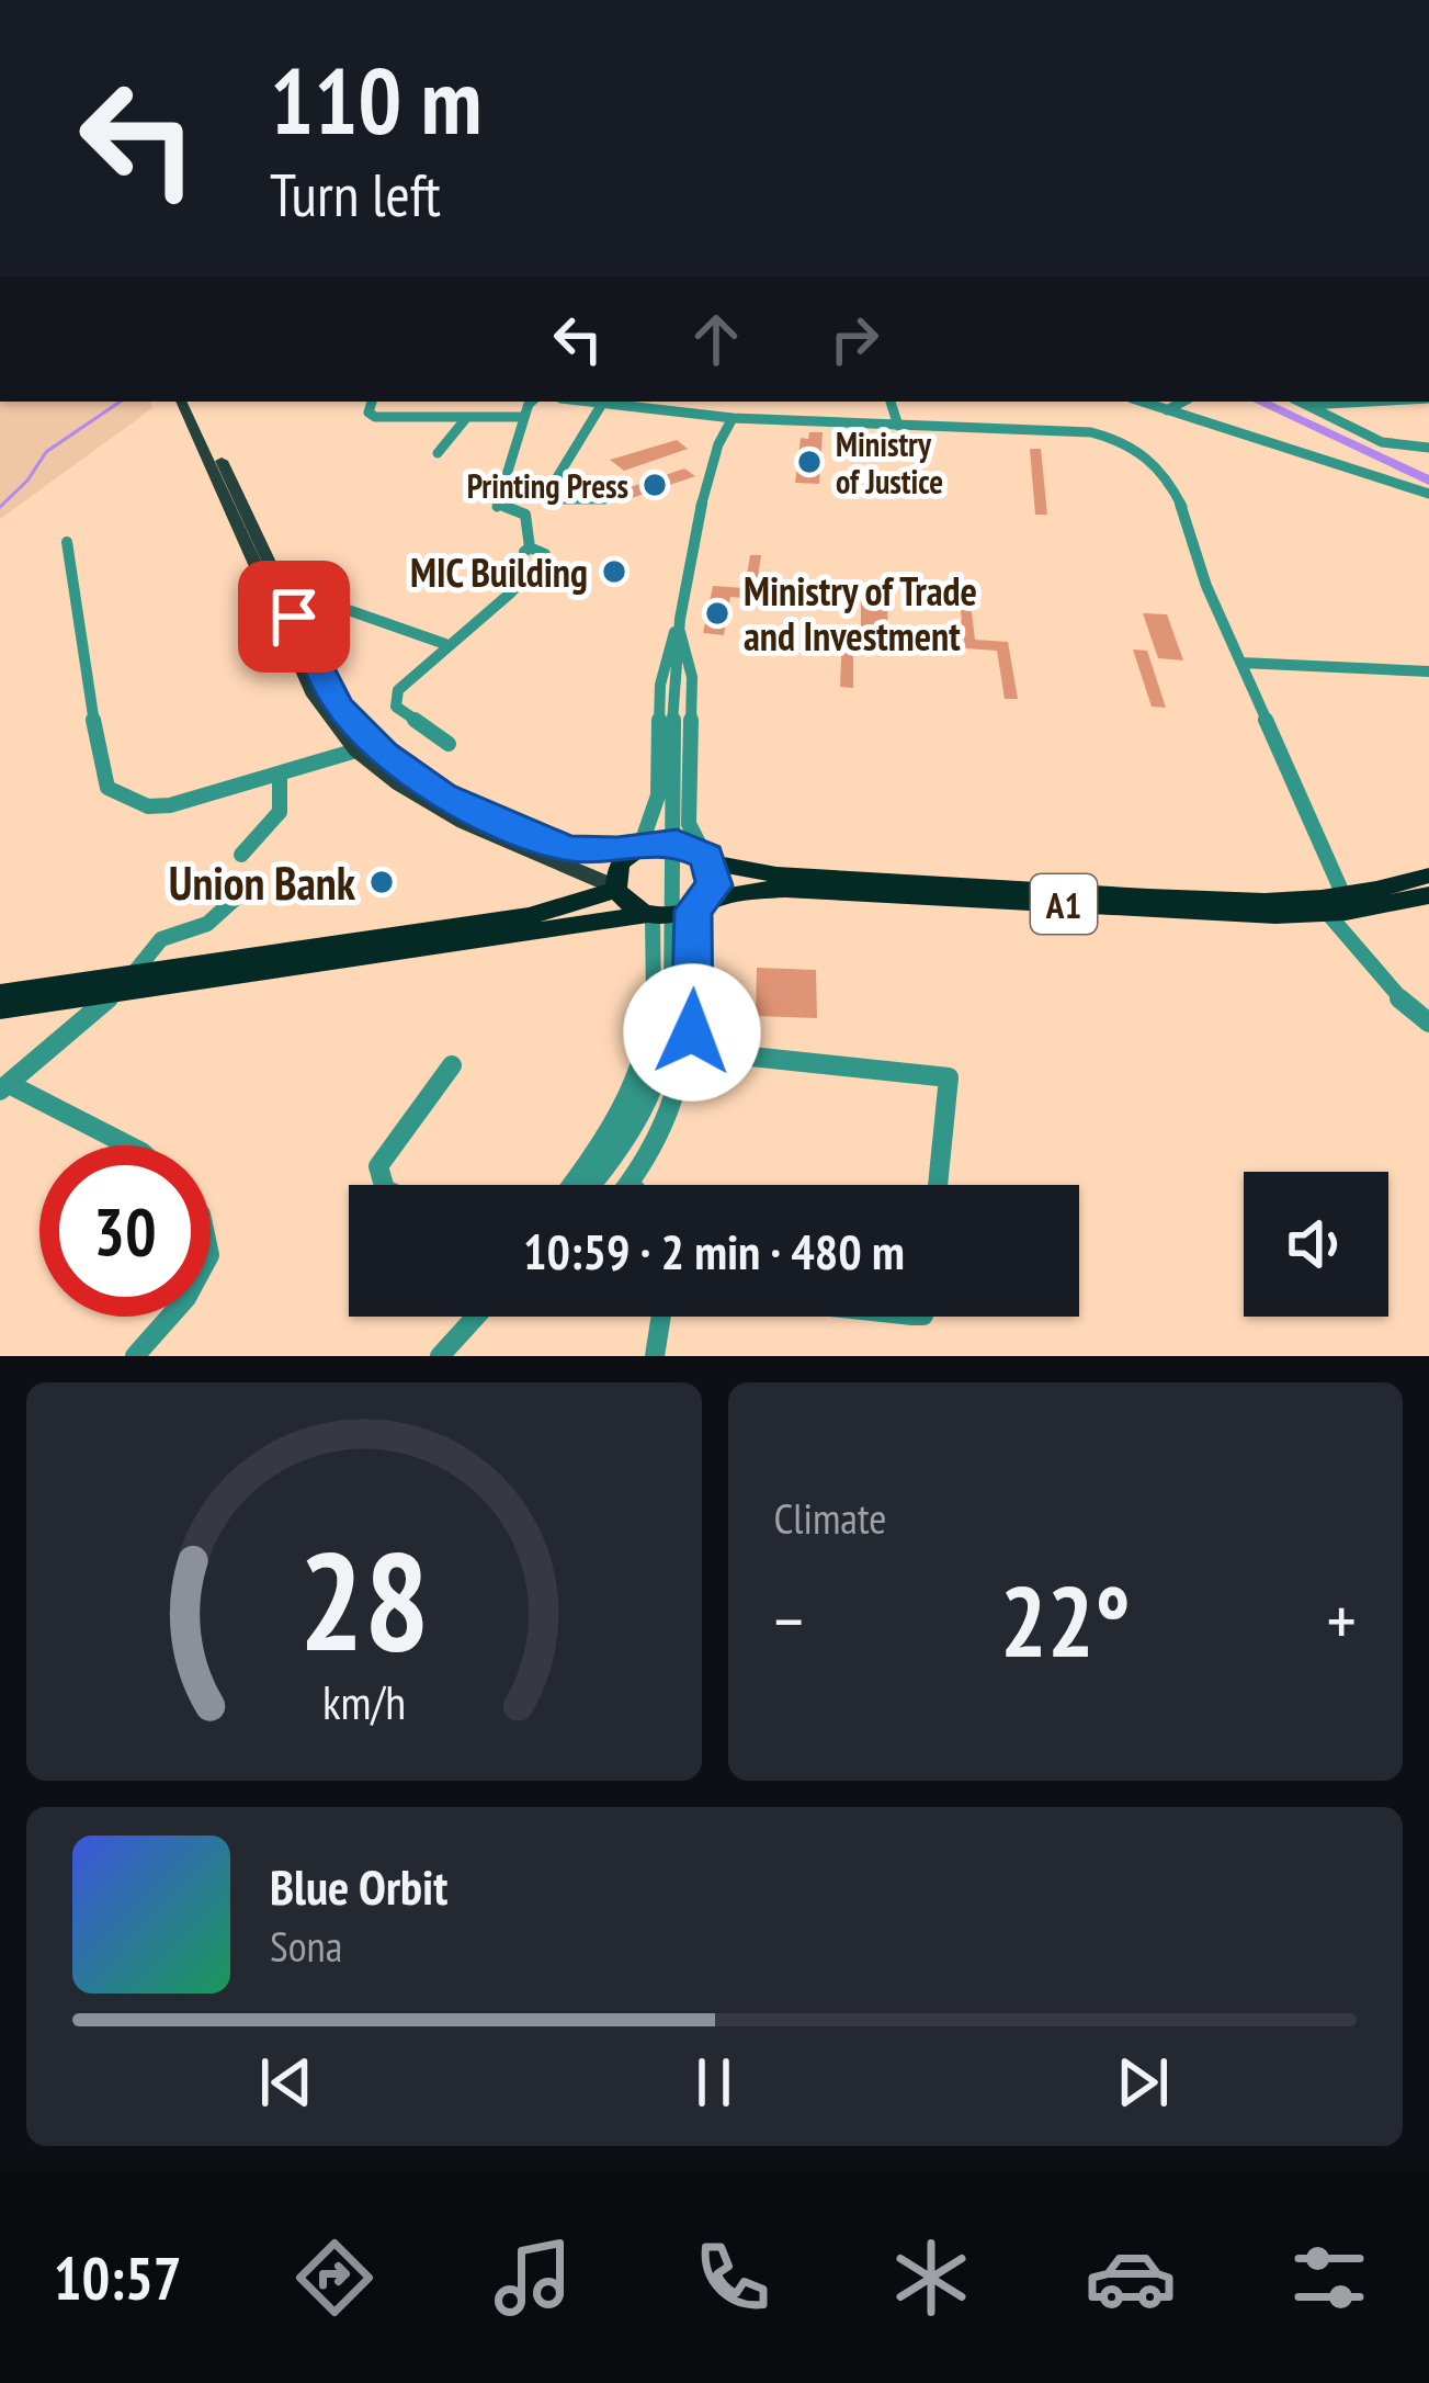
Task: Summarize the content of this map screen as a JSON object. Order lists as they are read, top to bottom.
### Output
{
  "streets": {
    "highway": ["A1"]
  },
  "places": [
    "Ministry of Justice",
    "Printing Press",
    "MIC Building",
    "Ministry of Trade and Investment",
    "Union Bank"
  ],
  "page": {
    "turn": ["110 m", "Turn left"],
    "limit": "30",
    "trip": "10:59 · 2 min · 480 m",
    "tile": "Climate",
    "heat": ["−", "22°", "+"],
    "song": ["Blue Orbit", "Sona"],
    "tabs": "10:57",
    "gauge": ["28", "km/h"]
  }
}
